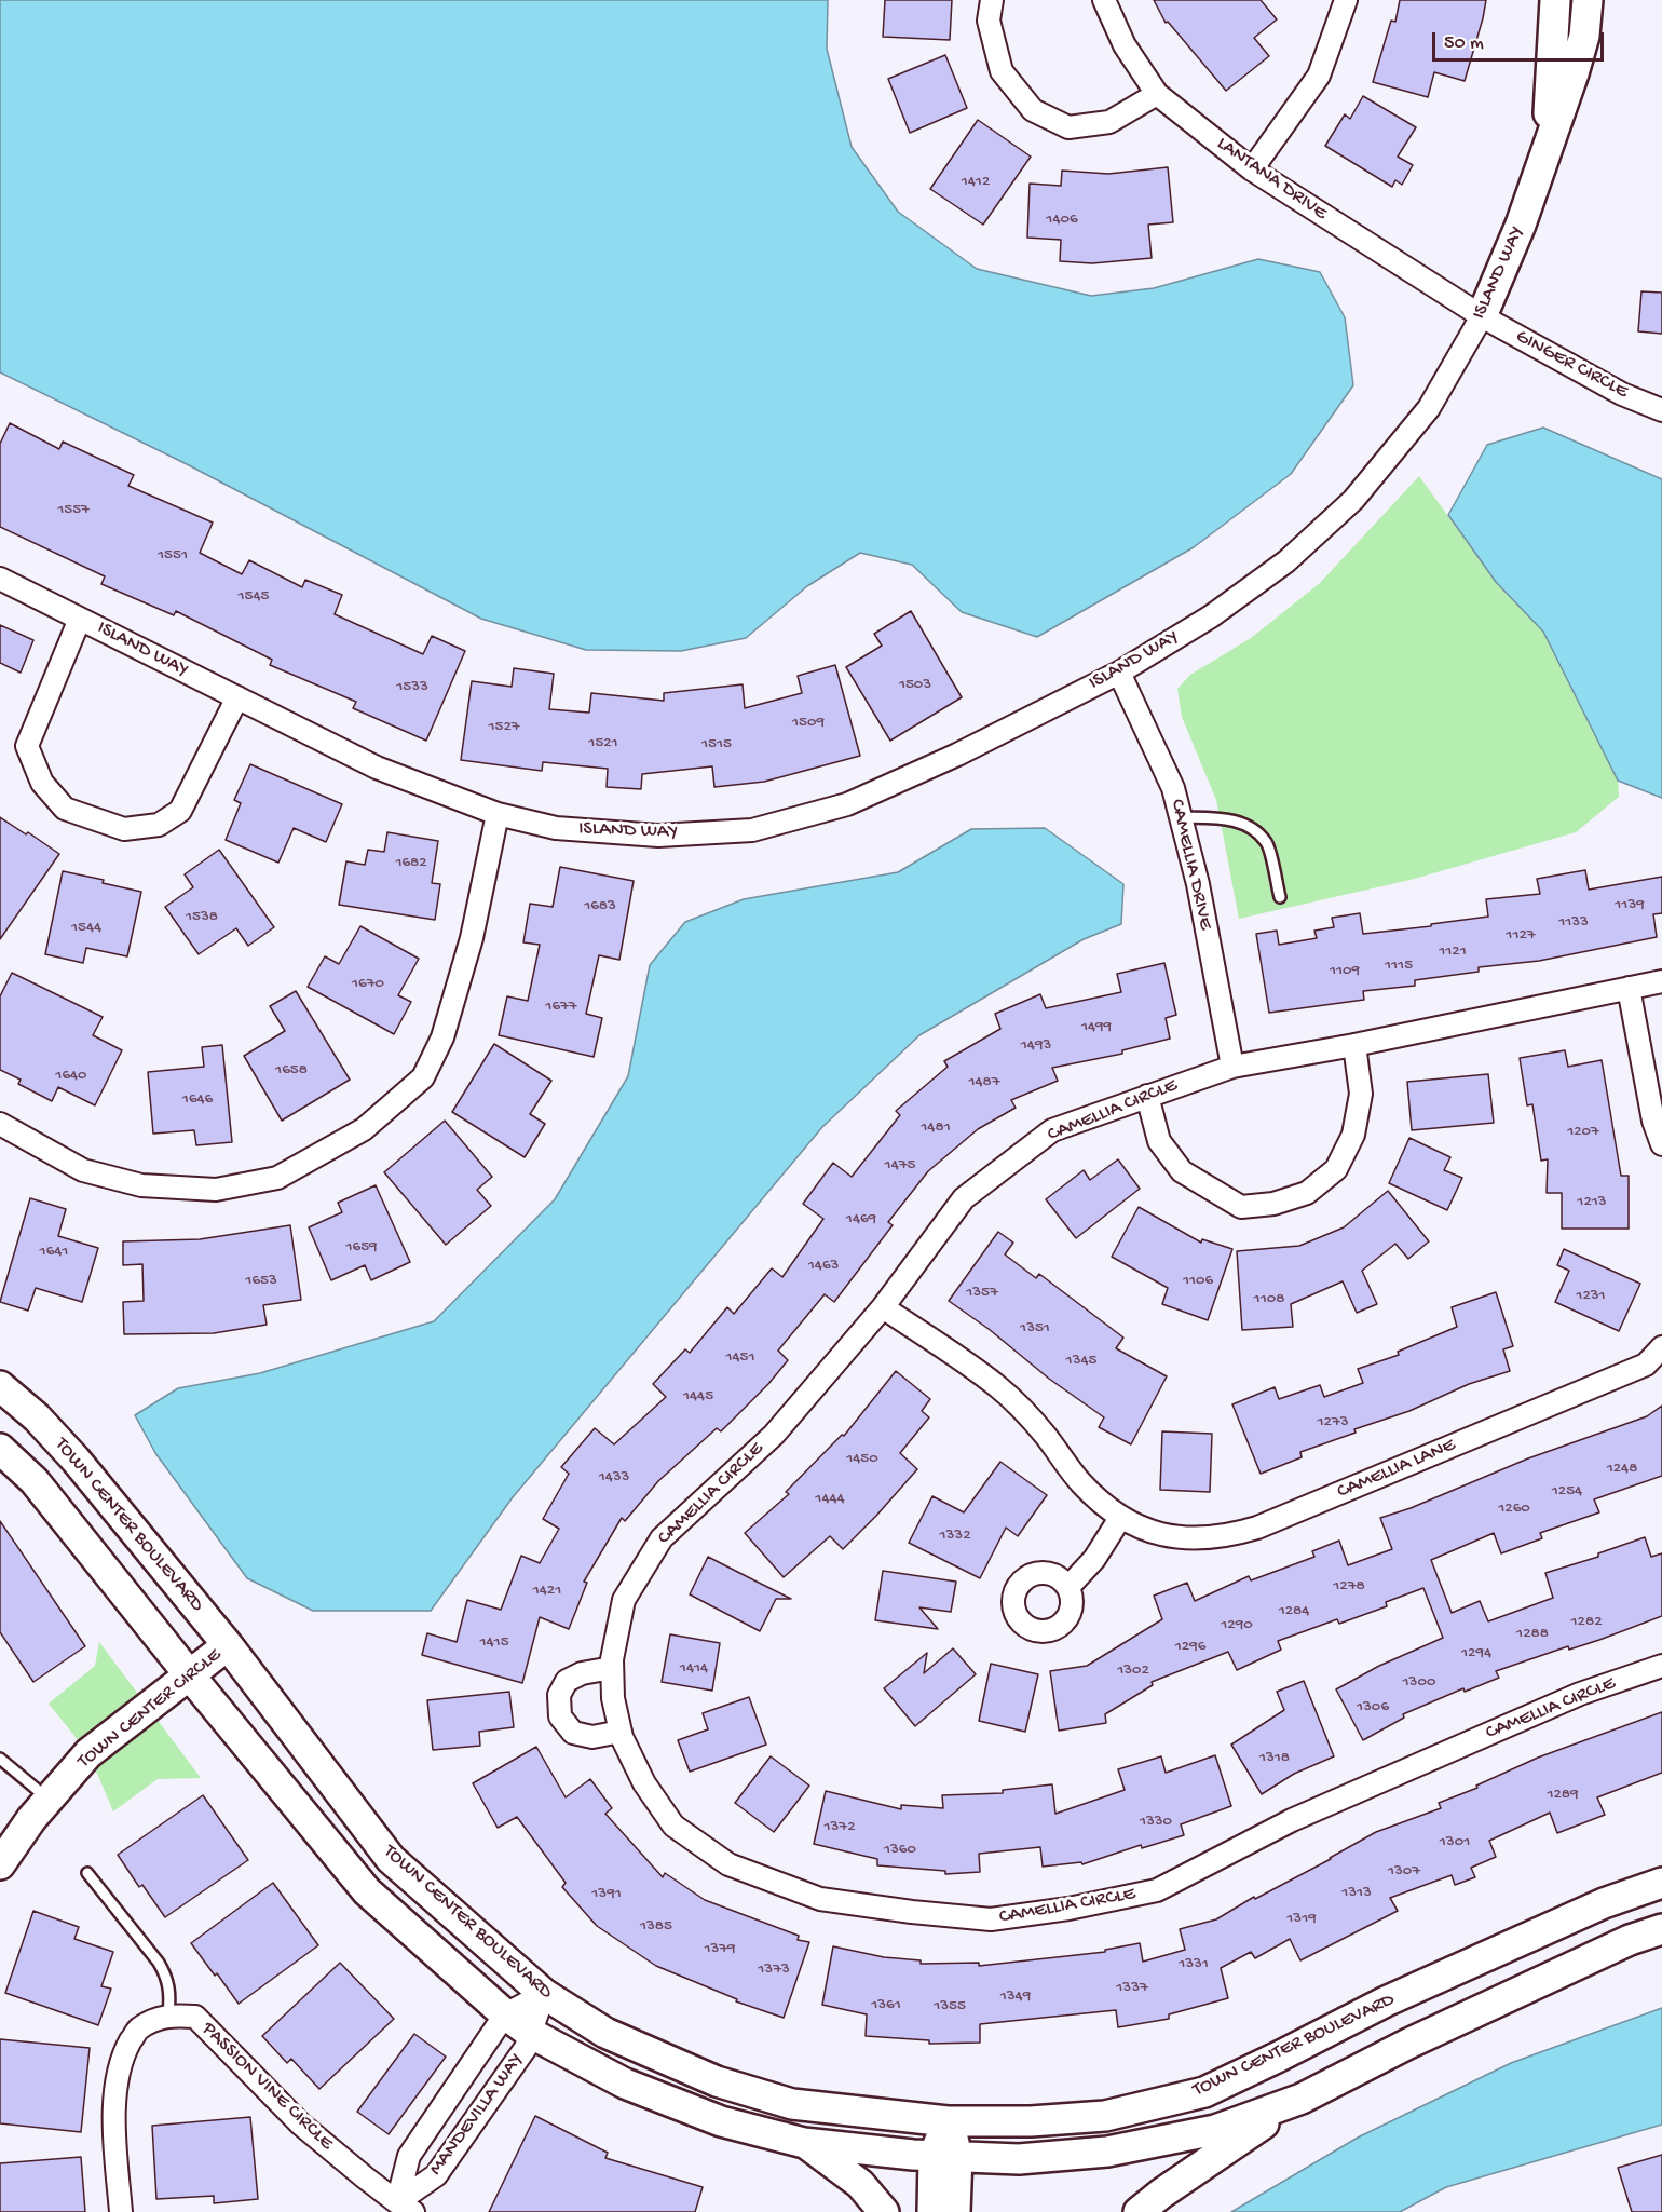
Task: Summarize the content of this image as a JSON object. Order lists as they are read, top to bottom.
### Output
{
  "streets": {
    "street": [
      "LANTANA DRIVE",
      "ISLAND WAY",
      "GINGER CIRCLE",
      "CAMELLIA DRIVE",
      "CAMELLIA CIRCLE",
      "CAMELLIA LANE",
      "TOWN CENTER BOULEVARD",
      "TOWN CENTER CIRCLE",
      "PASSION VINE CIRCLE",
      "MANDEVILLA WAY"
    ]
  },
  "crossings": [
    ["LANTANA DRIVE", "ISLAND WAY"],
    ["LANTANA DRIVE", "GINGER CIRCLE"],
    ["ISLAND WAY", "GINGER CIRCLE"],
    ["ISLAND WAY", "CAMELLIA DRIVE"],
    ["CAMELLIA DRIVE", "CAMELLIA CIRCLE"],
    ["CAMELLIA CIRCLE", "CAMELLIA LANE"],
    ["TOWN CENTER BOULEVARD", "TOWN CENTER CIRCLE"],
    ["TOWN CENTER BOULEVARD", "MANDEVILLA WAY"],
    ["PASSION VINE CIRCLE", "MANDEVILLA WAY"]
  ],
  "house_numbers": [
    "1412",
    "1406",
    "1557",
    "1551",
    "1545",
    "1503",
    "1533",
    "1509",
    "1527",
    "1521",
    "1515",
    "1682",
    "1139",
    "1683",
    "1538",
    "1133",
    "1544",
    "1127",
    "1121",
    "1115",
    "1109",
    "1670",
    "1677",
    "1499",
    "1493",
    "1658",
    "1640",
    "1487",
    "1646",
    "1481",
    "1207",
    "1475",
    "1213",
    "1469",
    "1659",
    "1641",
    "1463",
    "1653",
    "1106",
    "1357",
    "1231",
    "1108",
    "1351",
    "1451",
    "1345",
    "1445",
    "1273",
    "1450",
    "1248",
    "1433",
    "1254",
    "1444",
    "1260",
    "1332",
    "1278",
    "1421",
    "1284",
    "1282",
    "1290",
    "1288",
    "1415",
    "1296",
    "1294",
    "1414",
    "1302",
    "1300",
    "1306",
    "1318",
    "1289",
    "1330",
    "1372",
    "1301",
    "1360",
    "1307",
    "1313",
    "1391",
    "1319",
    "1385",
    "1379",
    "1331",
    "1373",
    "1337",
    "1349",
    "1361",
    "1355"
  ],
  "scale_bar": "50 m"
}
